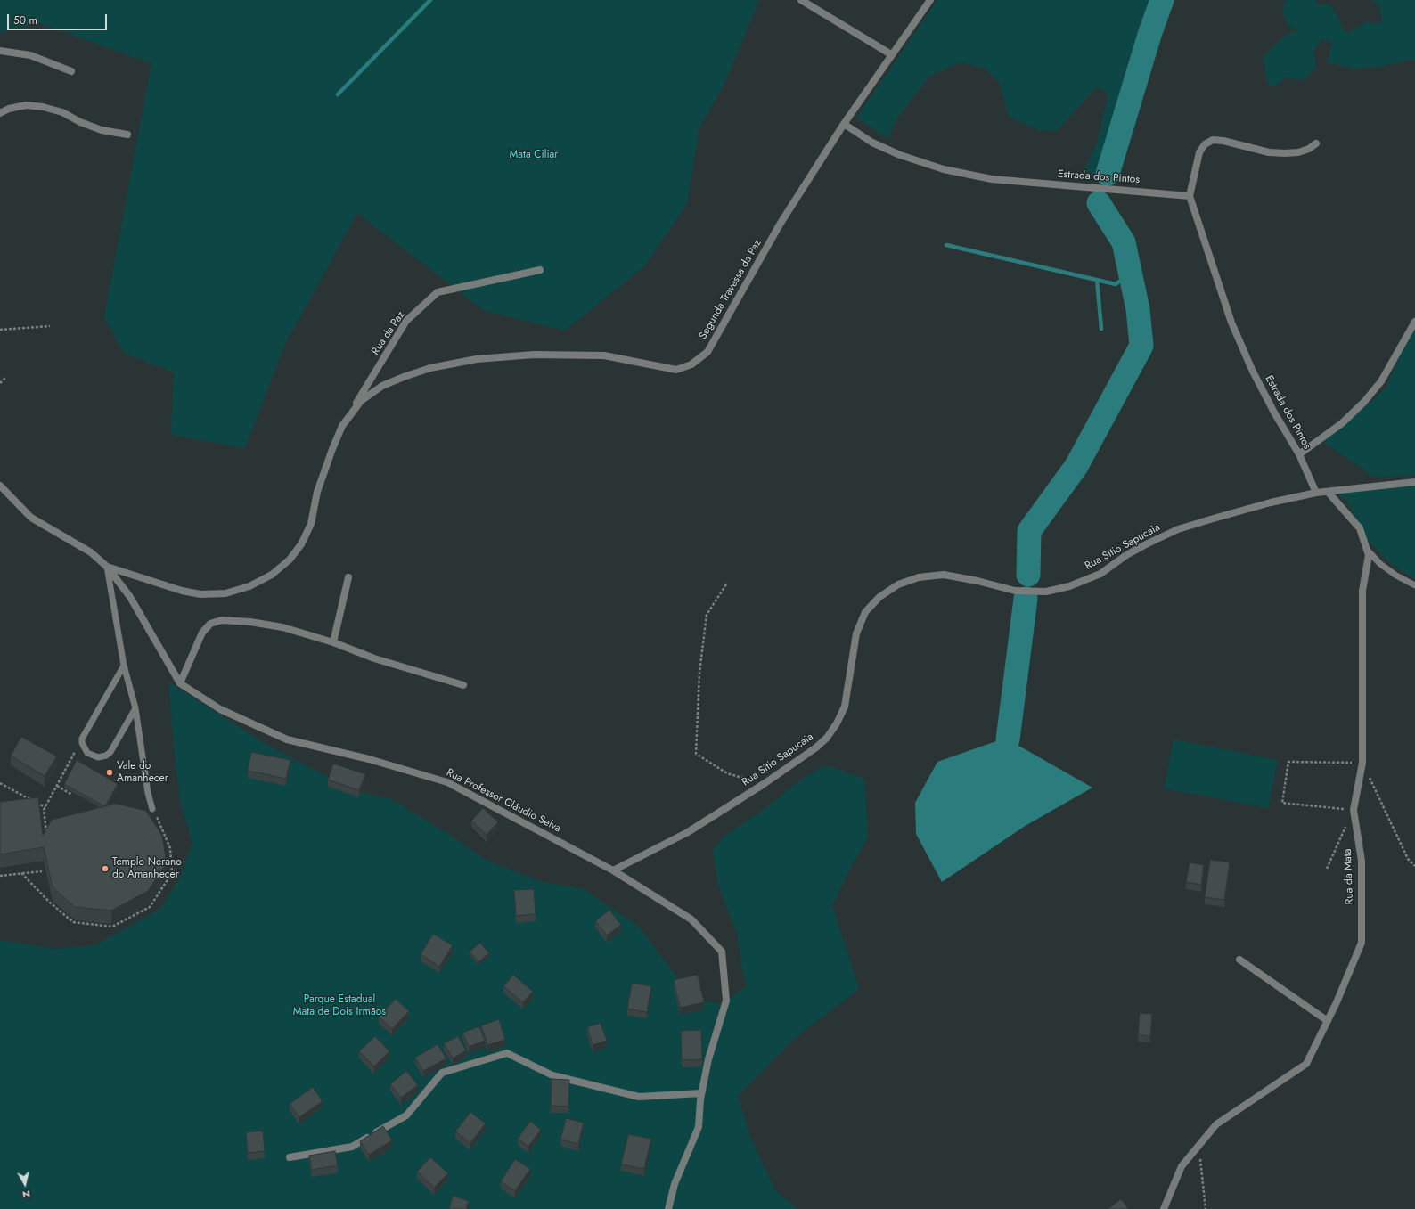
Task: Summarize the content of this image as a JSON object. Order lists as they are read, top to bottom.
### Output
{
  "streets": {
    "street": [
      "Estrada dos Pintos",
      "Segunda Travessa da Paz",
      "Rua da Paz",
      "Rua Sítio Sapucaia",
      "Rua Professor Cláudio Selva",
      "Rua da Mata"
    ]
  },
  "crossings": [
    ["Estrada dos Pintos", "Segunda Travessa da Paz"],
    ["Estrada dos Pintos", "Rua Sítio Sapucaia"],
    ["Segunda Travessa da Paz", "Rua da Paz"],
    ["Segunda Travessa da Paz", "Rua Professor Cláudio Selva"],
    ["Rua Sítio Sapucaia", "Rua Professor Cláudio Selva"]
  ],
  "parks": ["Mata Ciliar", "Parque Estadual Mata de Dois Irmãos"],
  "places": ["Vale do Amanhecer", "Templo Nerano do Amanhecer"],
  "scale_bar": "50 m",
  "north": "bottom"
}
